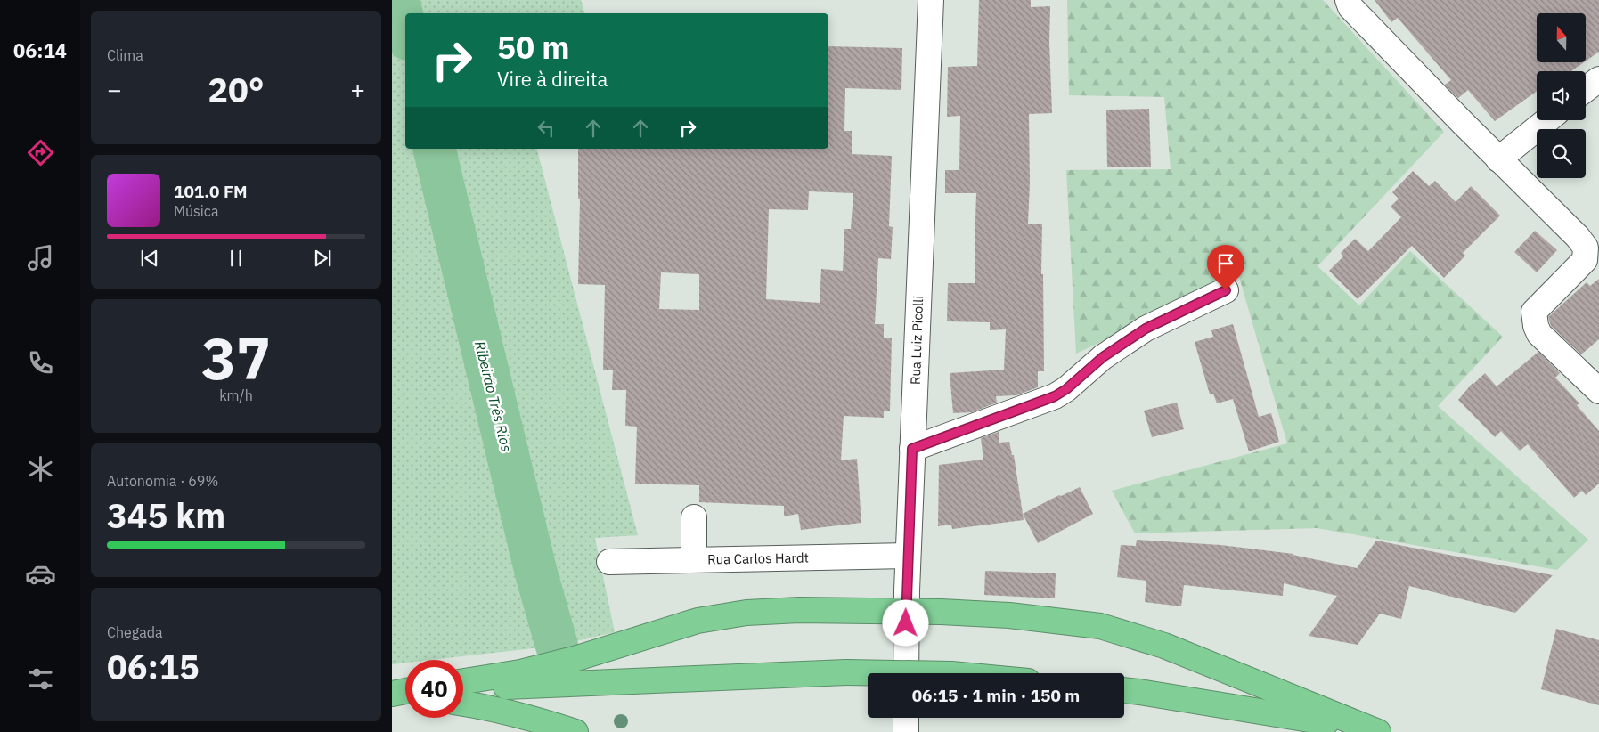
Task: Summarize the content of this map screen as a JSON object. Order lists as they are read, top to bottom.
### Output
{
  "streets": {
    "street": ["Rua Luiz Picolli", "Rua Carlos Hardt"]
  },
  "crossings": [
    ["Rua Luiz Picolli", "Rua Carlos Hardt"]
  ],
  "water": ["Ribeirão Três Rios"],
  "north": "top",
  "page": {
    "tabs": "06:14",
    "tile": [
      "Clima",
      ["37", "km/h"],
      ["Autonomia · 69%", "345 km"],
      ["Chegada", "06:15"]
    ],
    "turn": ["50 m", "Vire à direita"],
    "heat": ["−", "20°", "+"],
    "song": ["101.0 FM", "Música"],
    "limit": "40",
    "trip": "06:15 · 1 min · 150 m"
  }
}
